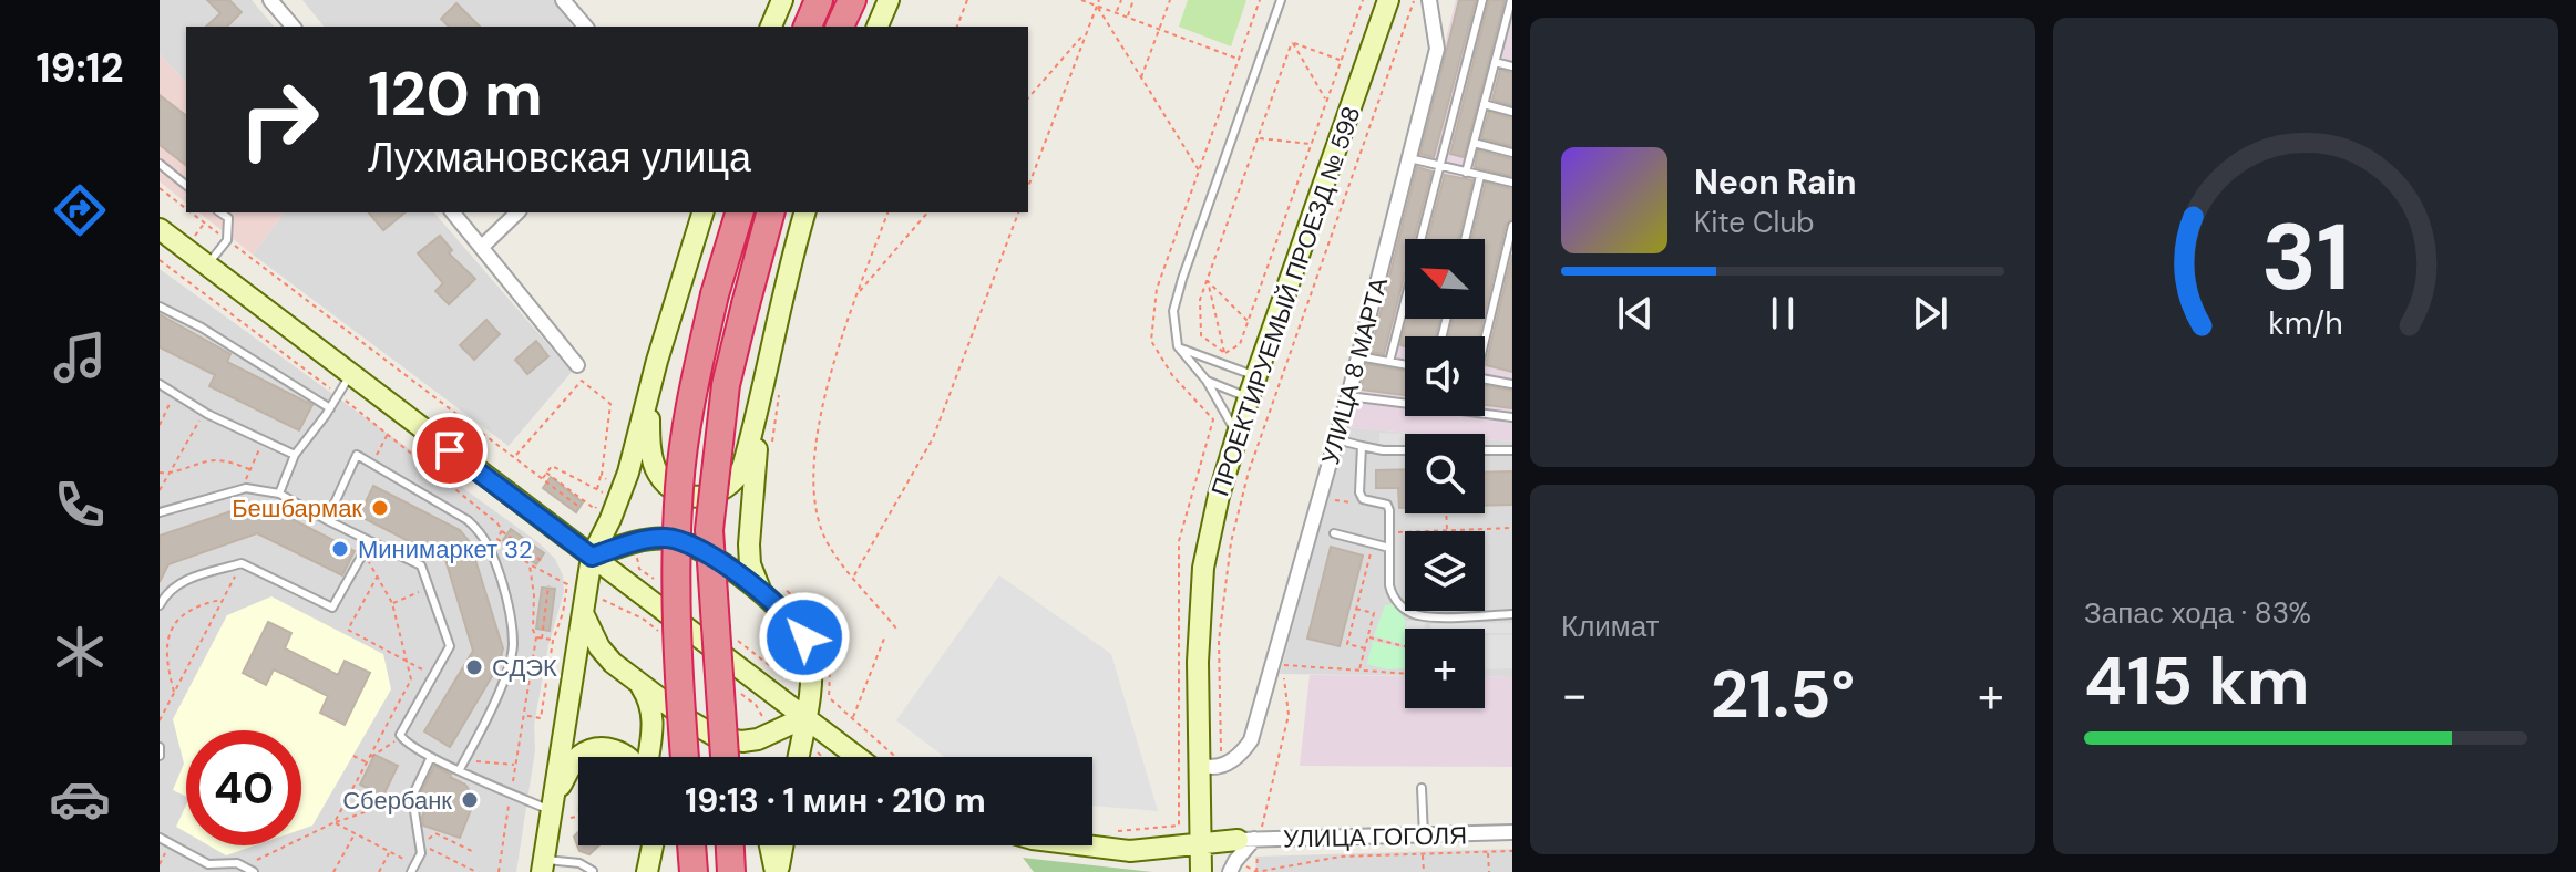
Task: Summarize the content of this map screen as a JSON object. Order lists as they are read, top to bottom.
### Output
{
  "streets": {
    "street": ["ПРОЕКТИРУЕМЫЙ ПРОЕЗД № 598", "УЛИЦА 8 МАРТА", "УЛИЦА ГОГОЛЯ"]
  },
  "places": [
    "Бешбармак",
    "Минимаркет 32",
    "СДЭК",
    "Сбербанк"
  ],
  "north": "top left",
  "page": {
    "tabs": "19:12",
    "turn": ["120 m", "Лухмановская улица"],
    "song": ["Neon Rain", "Kite Club"],
    "map_buttons": "+",
    "tile": [
      "Климат",
      ["Запас хода · 83%", "415 km"]
    ],
    "heat": ["−", "21.5°", "+"],
    "limit": "40",
    "trip": "19:13 · 1 мин · 210 m",
    "gauge": ["31", "km/h"]
  }
}
